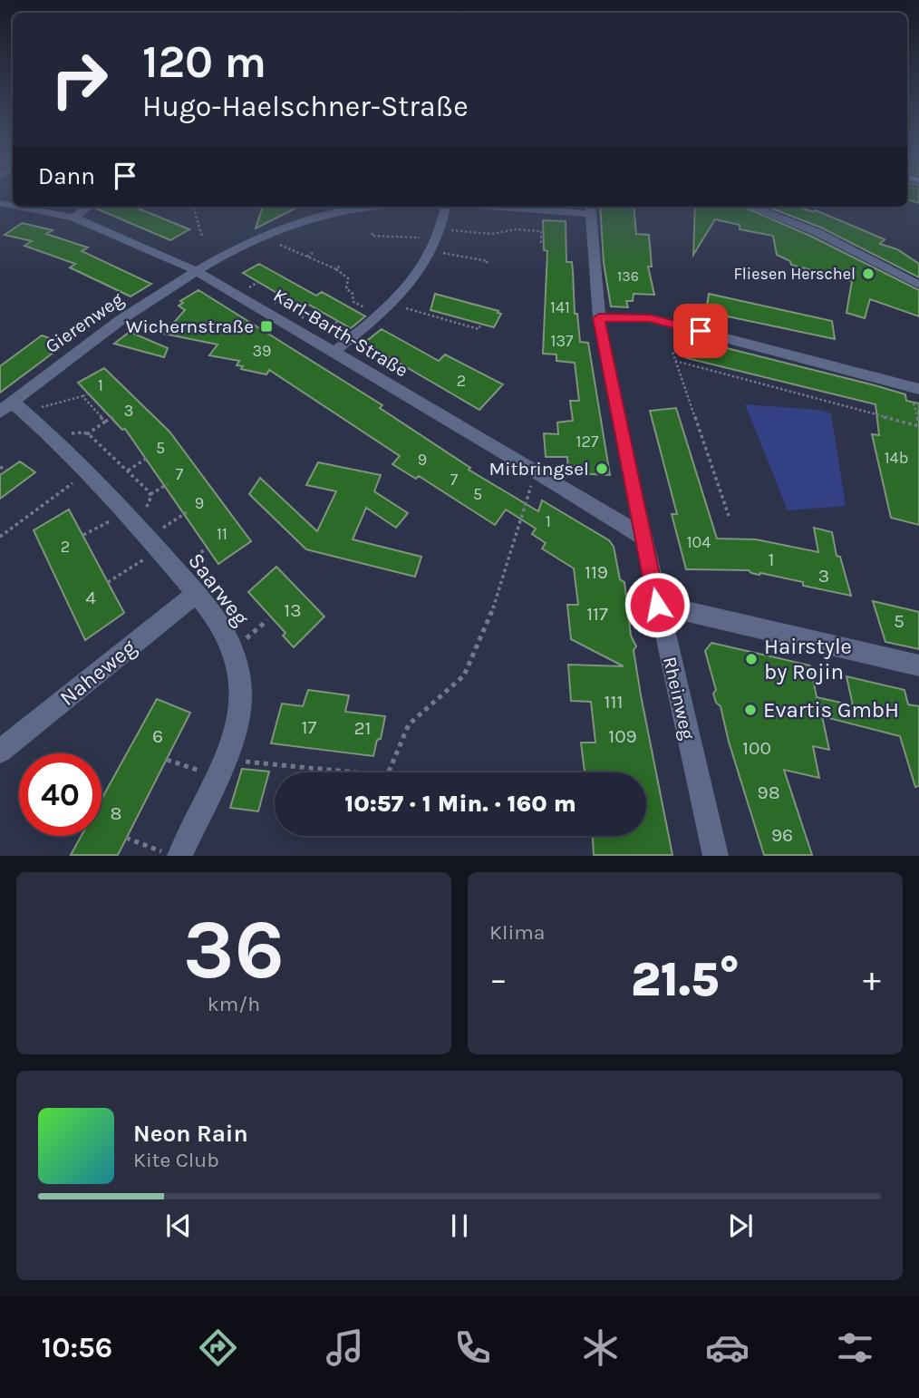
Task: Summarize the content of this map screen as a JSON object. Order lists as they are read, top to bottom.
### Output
{
  "streets": {
    "street": [
      "Gierenweg",
      "Karl-Barth-Straße",
      "Saarweg",
      "Naheweg",
      "Rheinweg"
    ]
  },
  "crossings": [
    ["Gierenweg", "Karl-Barth-Straße"],
    ["Gierenweg", "Saarweg"],
    ["Gierenweg", "Rheinweg"],
    ["Karl-Barth-Straße", "Rheinweg"],
    ["Saarweg", "Naheweg"]
  ],
  "places": {
    "other": [
      "Fliesen Herschel",
      "Mitbringsel",
      "Hairstyle by Rojin",
      "Evartis GmbH"
    ],
    "transit": ["Wichernstraße"]
  },
  "house_numbers": [
    "136",
    "141",
    "137",
    "39",
    "2",
    "1",
    "3",
    "127",
    "5",
    "14b",
    "9",
    "7",
    "7",
    "5",
    "9",
    "1",
    "11",
    "104",
    "2",
    "1",
    "119",
    "3",
    "4",
    "13",
    "117",
    "5",
    "111",
    "17",
    "21",
    "6",
    "109",
    "100",
    "98",
    "8",
    "96"
  ],
  "page": {
    "turn": ["120 m", "Hugo-Haelschner-Straße"],
    "then": "Dann",
    "limit": "40",
    "trip": "10:57 · 1 Min. · 160 m",
    "tile": [
      ["36", "km/h"],
      "Klima"
    ],
    "heat": ["−", "21.5°", "+"],
    "song": ["Neon Rain", "Kite Club"],
    "tabs": "10:56"
  }
}
